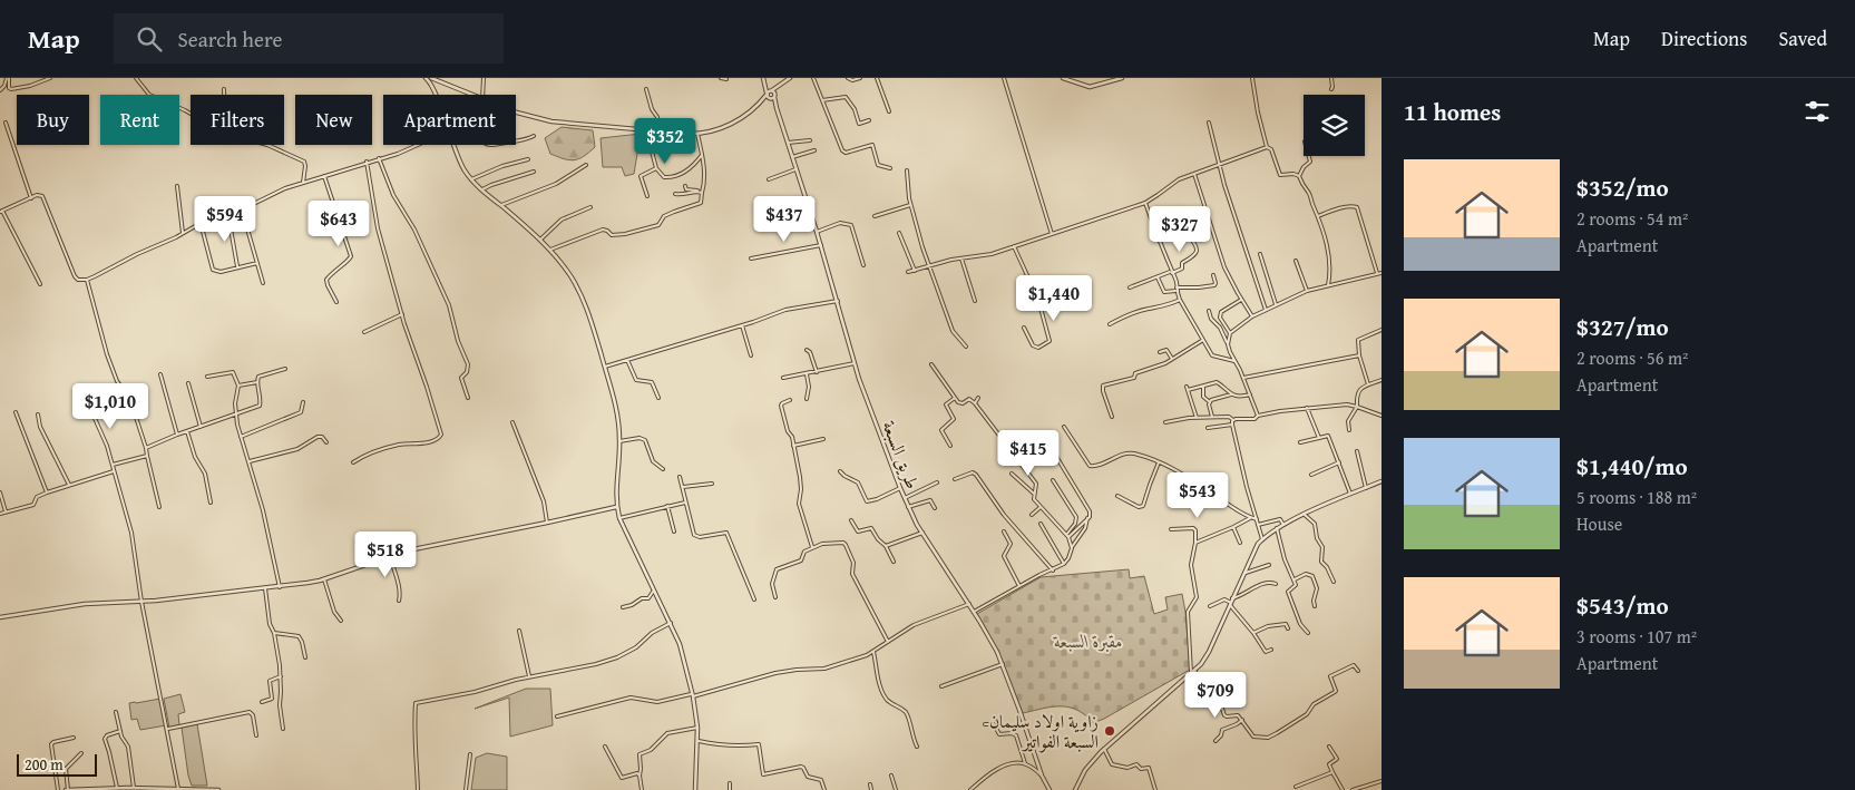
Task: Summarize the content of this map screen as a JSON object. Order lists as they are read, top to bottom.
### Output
{
  "streets": {
    "street": ["طريق السبعة"]
  },
  "parks": ["مقبرة السبعة"],
  "places": ["زاوية اولاد سليمان السبعة الفواتير"],
  "scale_bar": "200 m",
  "page": {
    "header": "Map",
    "search": "Search here",
    "nav": ["Map", "Directions", "Saved"],
    "heading": "11 homes",
    "chip": [
      "Buy",
      "Rent",
      "Filters",
      "New",
      "Apartment"
    ],
    "price": [
      "$352",
      "$594",
      "$437",
      "$643",
      "$327",
      "$1,440",
      "$1,010",
      "$415",
      "$543",
      "$518",
      "$709"
    ],
    "list": [
      {
        "name": "$352/mo",
        "note": "2 rooms · 54 m² · Apartment"
      },
      {
        "name": "$327/mo",
        "note": "2 rooms · 56 m² · Apartment"
      },
      {
        "name": "$1,440/mo",
        "note": "5 rooms · 188 m² · House"
      },
      {
        "name": "$543/mo",
        "note": "3 rooms · 107 m² · Apartment"
      }
    ],
    "scale": "200 m"
  }
}
